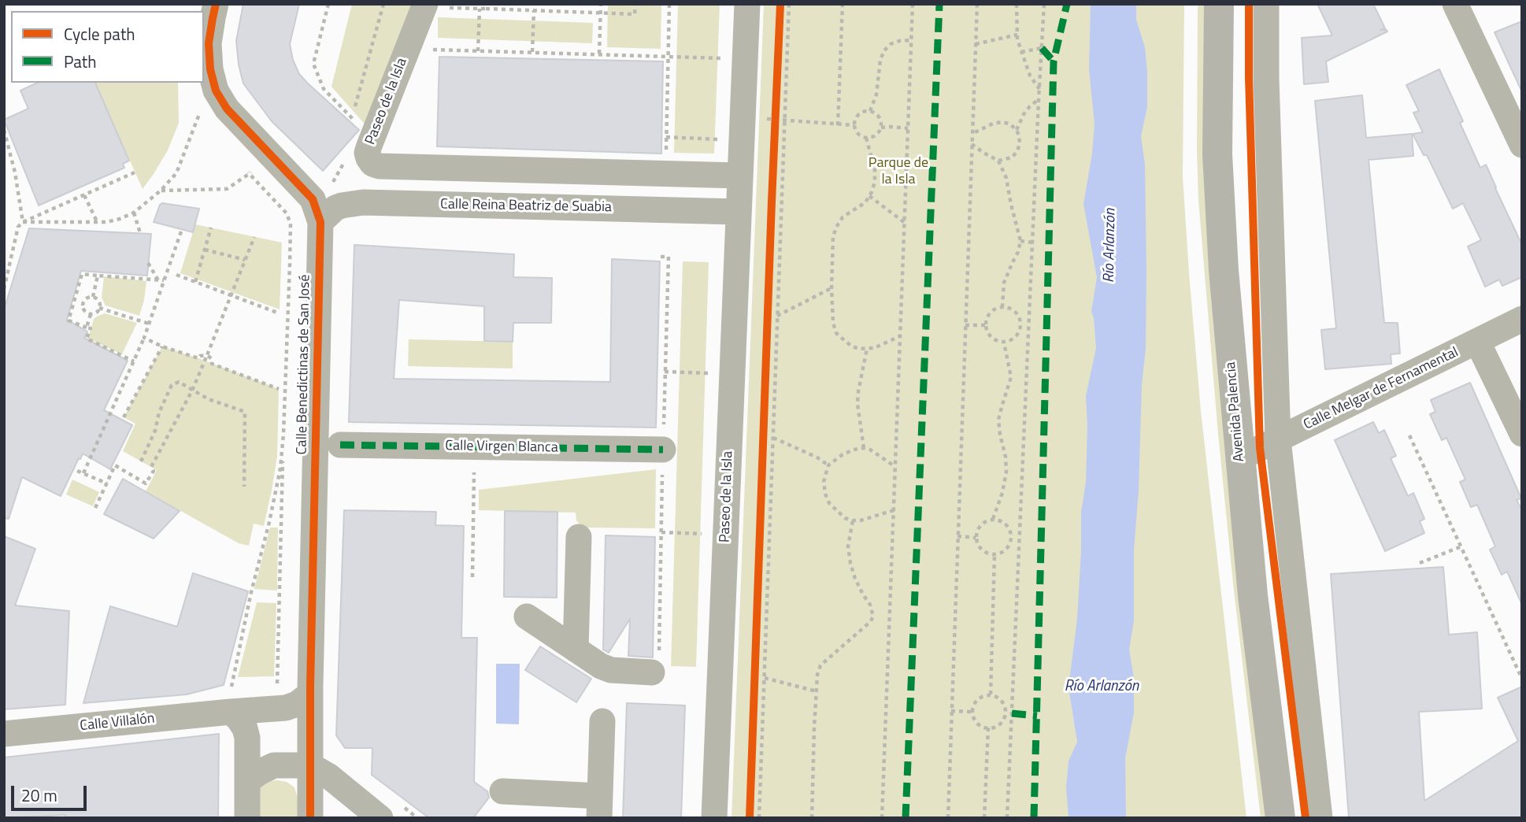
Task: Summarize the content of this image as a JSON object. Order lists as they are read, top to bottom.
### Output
{
  "streets": {
    "highway": ["Avenida Palencia"],
    "street": [
      "Paseo de la Isla",
      "Calle Reina Beatriz de Suabia",
      "Calle Benedictinas de San José",
      "Calle Melgar de Fernamental",
      "Calle Virgen Blanca",
      "Calle Villalón"
    ]
  },
  "crossings": [
    ["Paseo de la Isla", "Calle Reina Beatriz de Suabia"],
    ["Calle Reina Beatriz de Suabia", "Calle Benedictinas de San José"],
    ["Calle Benedictinas de San José", "Calle Villalón"],
    ["Calle Melgar de Fernamental", "Avenida Palencia"]
  ],
  "water": ["Río Arlanzón"],
  "parks": ["Parque de la Isla"],
  "legend": ["Cycle path", "Path"],
  "scale_bar": "20 m"
}
